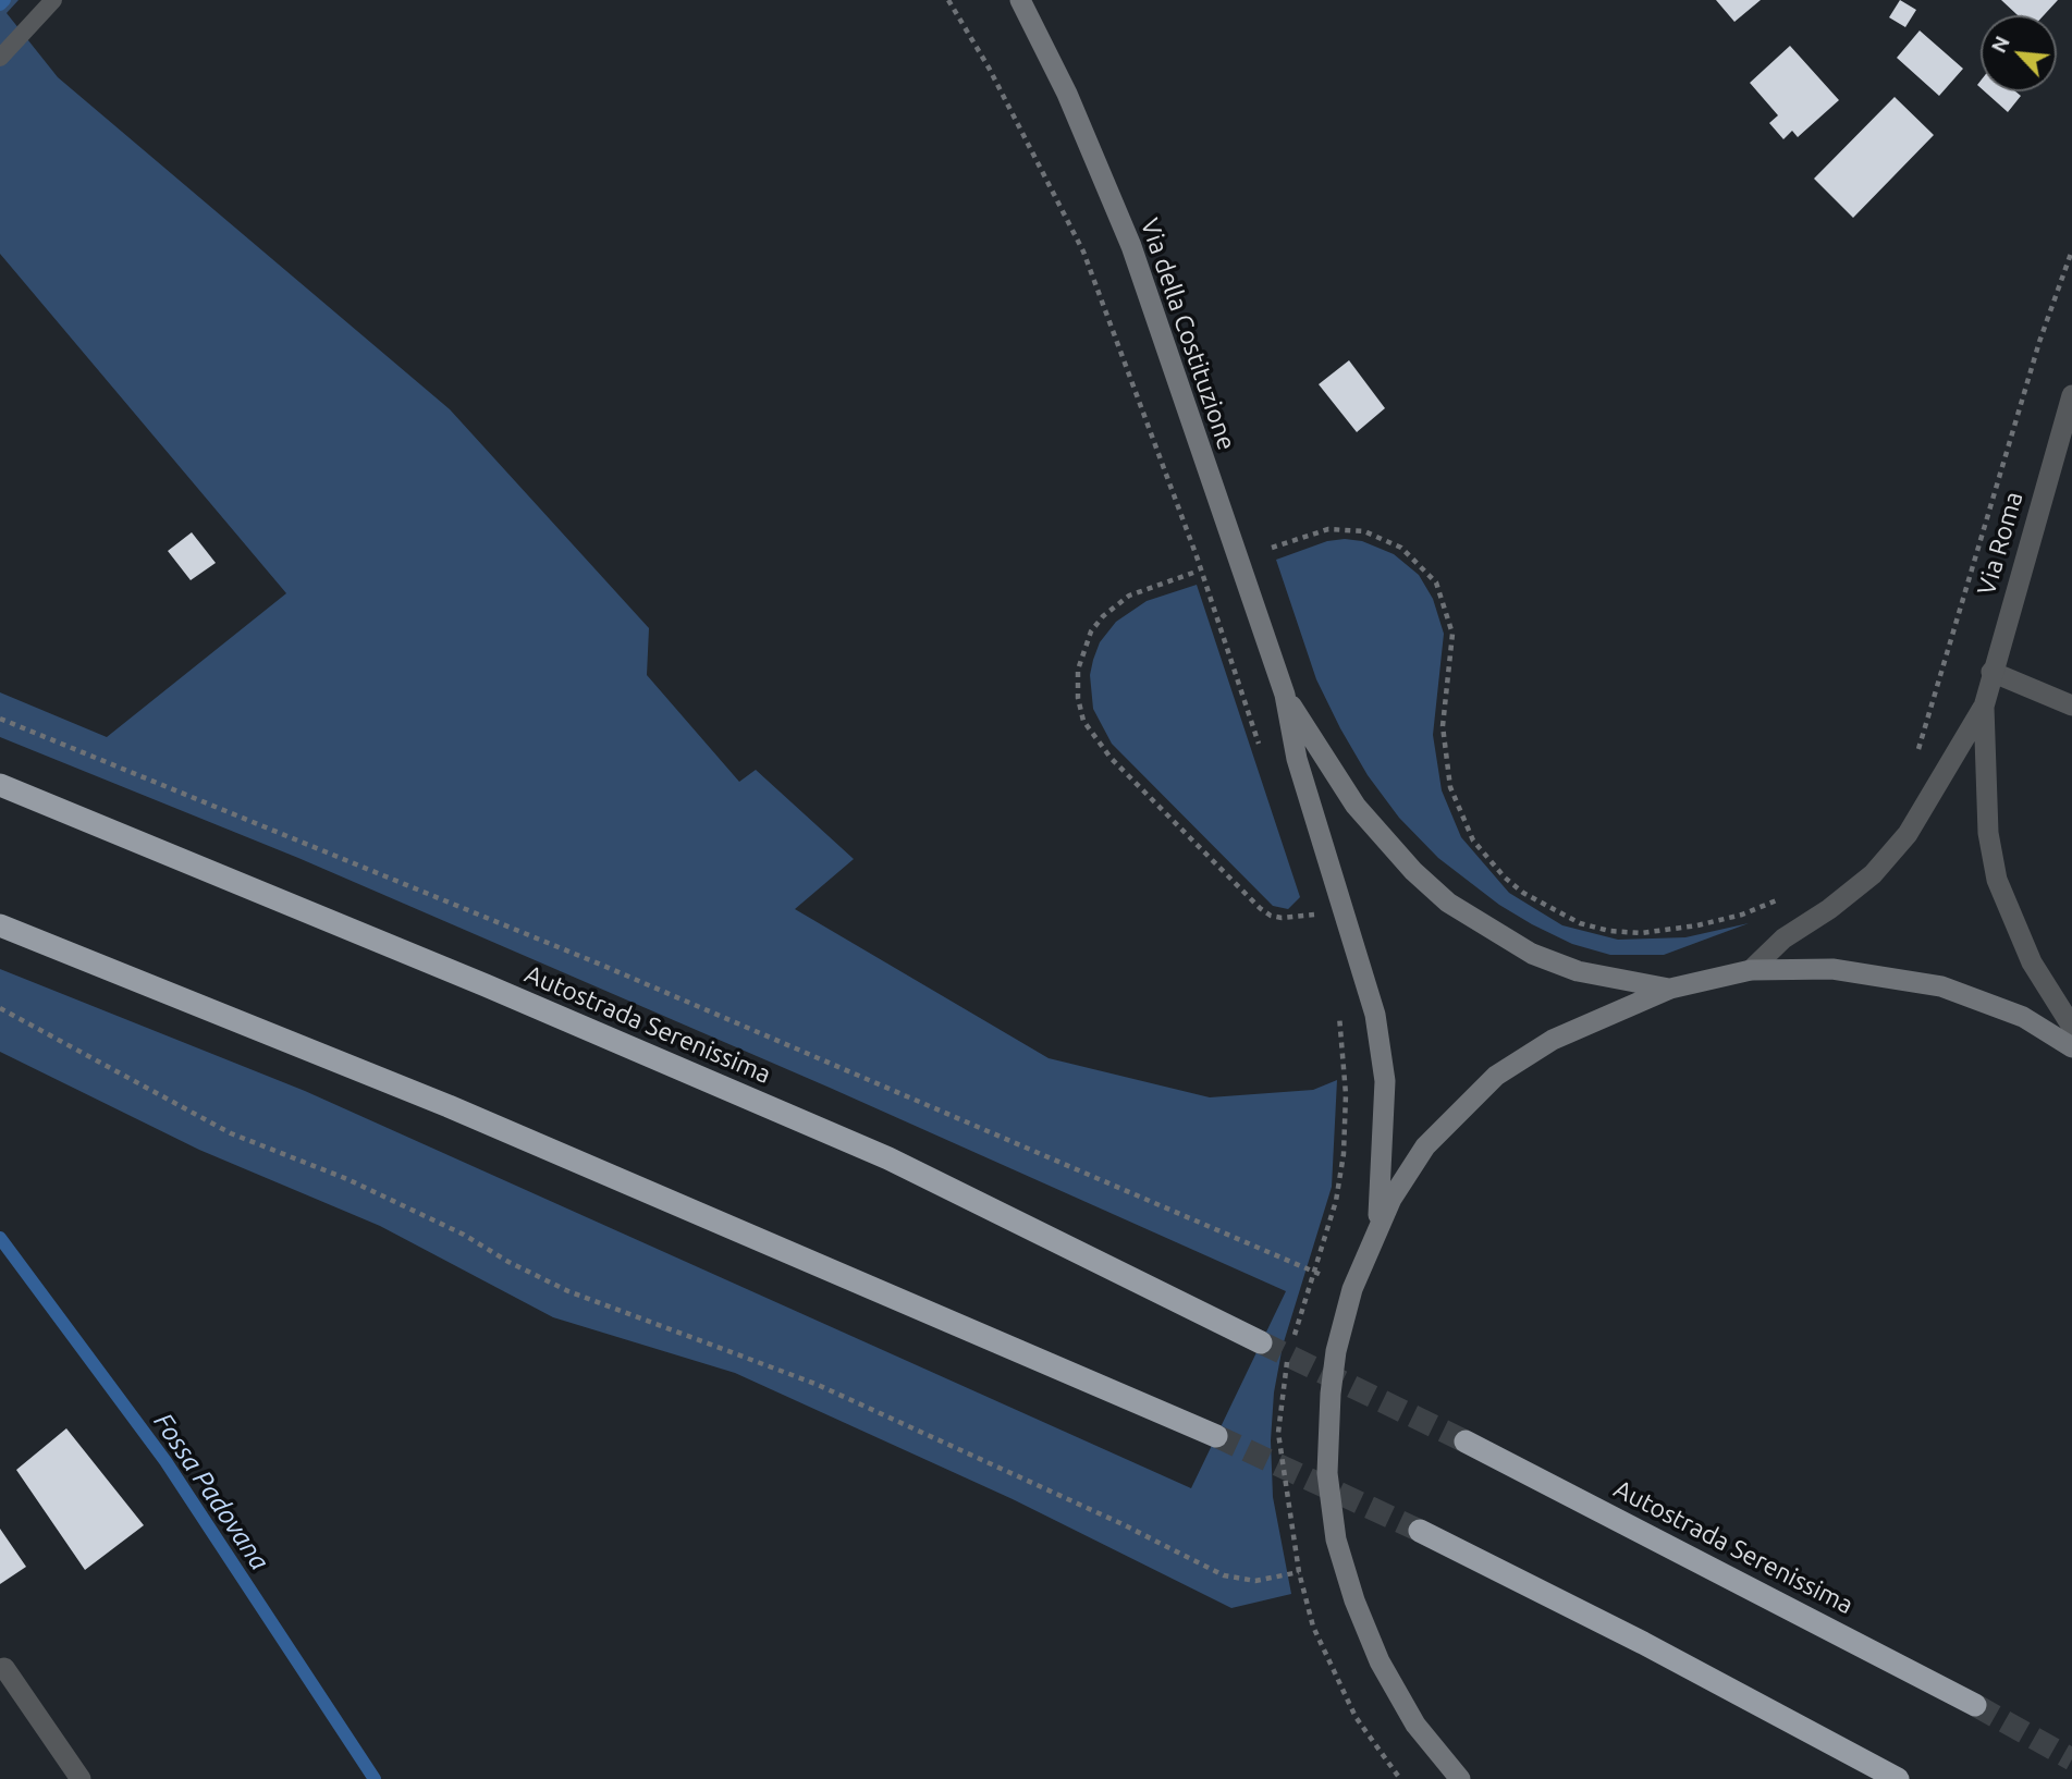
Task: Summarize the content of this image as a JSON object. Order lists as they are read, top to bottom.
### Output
{
  "streets": {
    "highway": ["Autostrada Serenissima"],
    "main road": ["Via della Costituzione"],
    "street": ["Via Roma"]
  },
  "water": ["Fossa Padovana"],
  "north": "top left"
}
